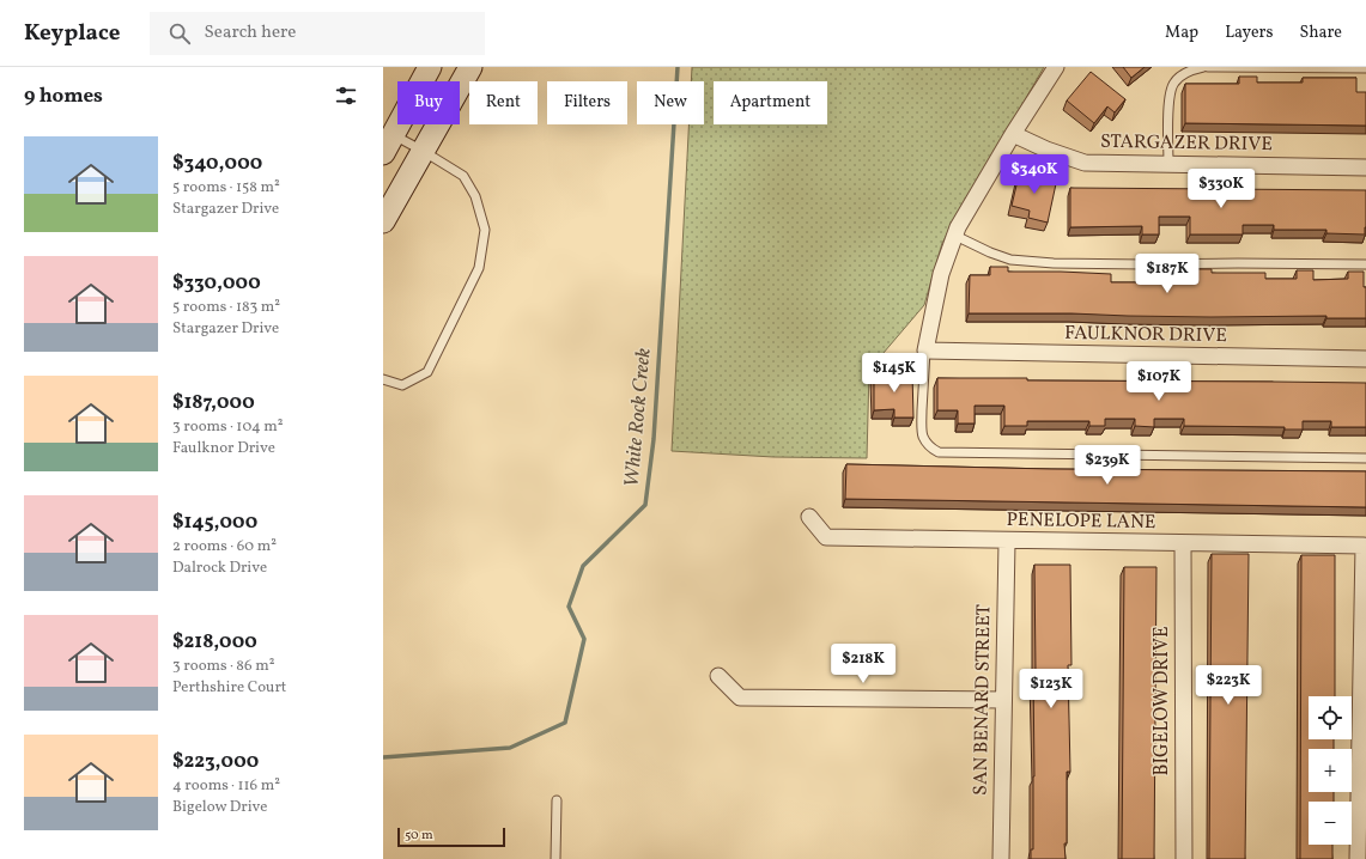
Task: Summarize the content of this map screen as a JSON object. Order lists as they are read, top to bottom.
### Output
{
  "streets": {
    "street": [
      "STARGAZER DRIVE",
      "FAULKNOR DRIVE",
      "PENELOPE LANE",
      "SAN BENARD STREET",
      "BIGELOW DRIVE"
    ]
  },
  "crossings": [
    ["PENELOPE LANE", "SAN BENARD STREET"],
    ["PENELOPE LANE", "BIGELOW DRIVE"]
  ],
  "water": ["White Rock Creek"],
  "scale_bar": "50 m",
  "page": {
    "header": "Keyplace",
    "search": "Search here",
    "nav": ["Map", "Layers", "Share"],
    "heading": "9 homes",
    "chip": [
      "Buy",
      "Rent",
      "Filters",
      "New",
      "Apartment"
    ],
    "list": [
      {
        "name": "$340,000",
        "note": "5 rooms · 158 m² · Stargazer Drive"
      },
      {
        "name": "$330,000",
        "note": "5 rooms · 183 m² · Stargazer Drive"
      },
      {
        "name": "$187,000",
        "note": "3 rooms · 104 m² · Faulknor Drive"
      },
      {
        "name": "$145,000",
        "note": "2 rooms · 60 m² · Dalrock Drive"
      },
      {
        "name": "$218,000",
        "note": "3 rooms · 86 m² · Perthshire Court"
      },
      {
        "name": "$223,000",
        "note": "4 rooms · 116 m² · Bigelow Drive"
      }
    ],
    "price": [
      "$340K",
      "$330K",
      "$187K",
      "$145K",
      "$107K",
      "$239K",
      "$218K",
      "$223K",
      "$123K"
    ],
    "map_buttons": ["+", "−"],
    "scale": "50 m"
  }
}
